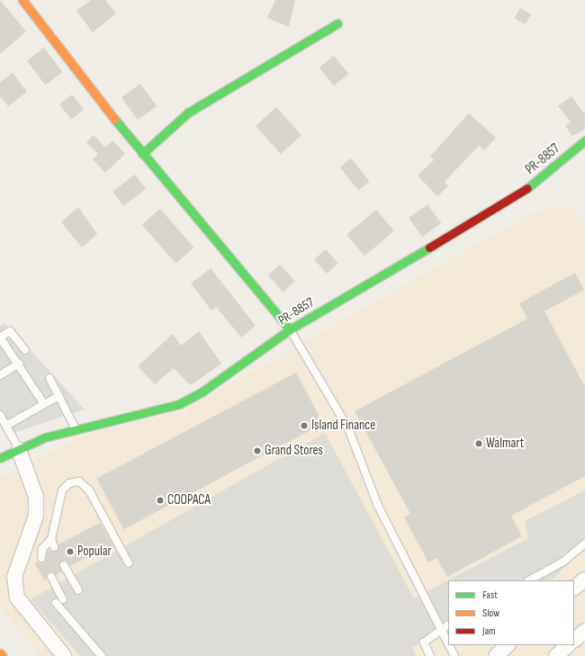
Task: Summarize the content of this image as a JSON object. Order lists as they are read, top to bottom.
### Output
{
  "streets": {
    "street": ["PR-8857"]
  },
  "places": [
    "Island Finance",
    "Walmart",
    "Grand Stores",
    "COOPACA",
    "Popular"
  ],
  "legend": ["Fast", "Slow", "Jam"]
}
